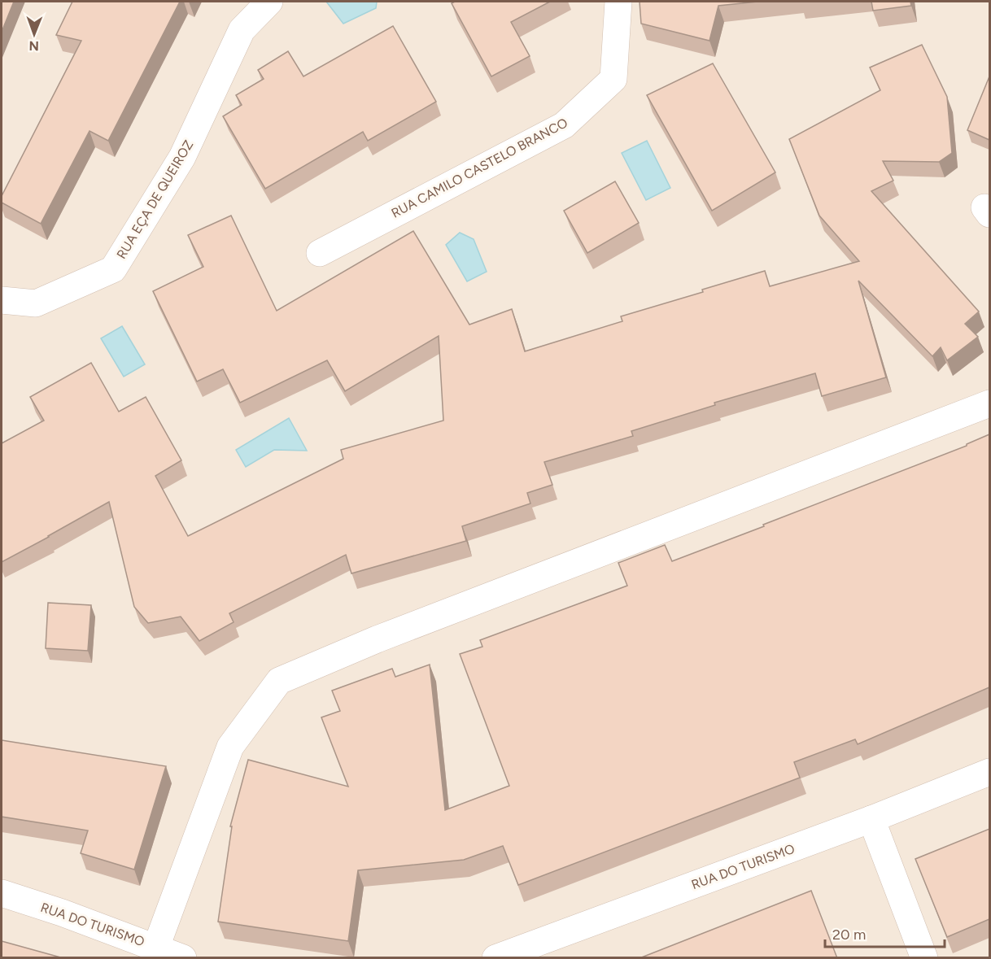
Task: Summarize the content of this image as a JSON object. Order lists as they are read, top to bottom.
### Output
{
  "streets": {
    "street": ["RUA CAMILO CASTELO BRANCO", "RUA EÇA DE QUEIROZ", "RUA DO TURISMO"]
  },
  "scale_bar": "20 m",
  "north": "bottom"
}
